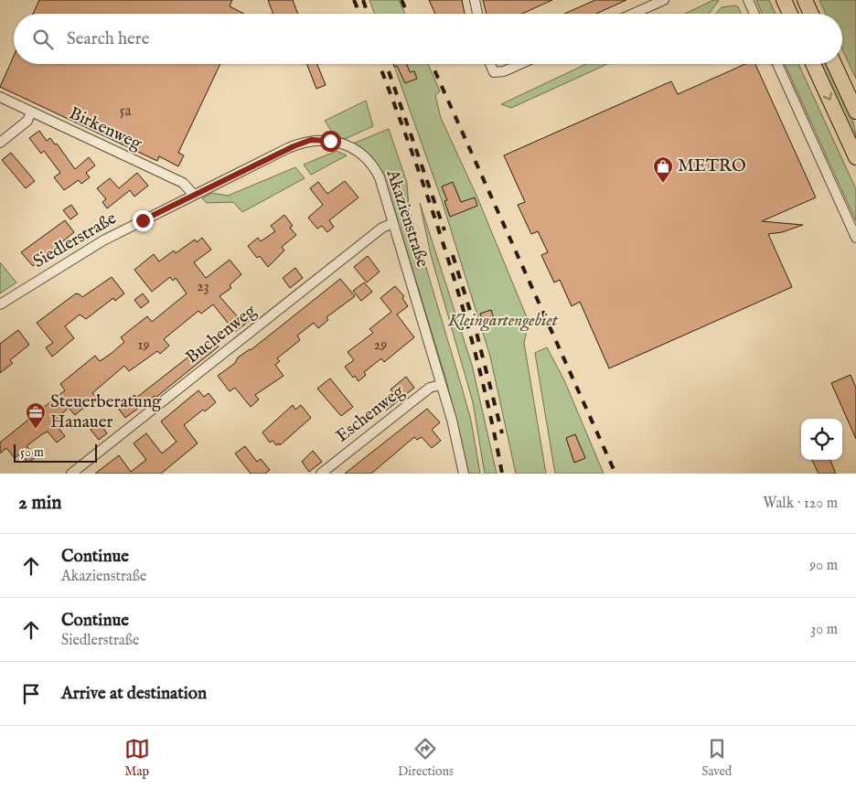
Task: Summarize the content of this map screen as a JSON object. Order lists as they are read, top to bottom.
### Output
{
  "streets": {
    "street": [
      "Birkenweg",
      "Akazienstraße",
      "Siedlerstraße",
      "Buchenweg",
      "Eschenweg"
    ]
  },
  "crossings": [
    ["Birkenweg", "Akazienstraße"],
    ["Birkenweg", "Siedlerstraße"],
    ["Akazienstraße", "Siedlerstraße"],
    ["Akazienstraße", "Buchenweg"],
    ["Akazienstraße", "Eschenweg"]
  ],
  "parks": ["Kleingartengebiet"],
  "places": {
    "shop": ["METRO"],
    "office": ["Steuerberatung Hanauer"]
  },
  "house_numbers": [
    "5a",
    "23",
    "19",
    "29"
  ],
  "scale_bar": "50 m",
  "page": {
    "search": "Search here",
    "scale": "50 m",
    "heading": ["2 min", "Walk · 120 m"],
    "list": [
      ["Continue", "Akazienstraße", "90 m"],
      ["Continue", "Siedlerstraße", "30 m"],
      "Arrive at destination"
    ],
    "nav": ["Map", "Directions", "Saved"]
  }
}
